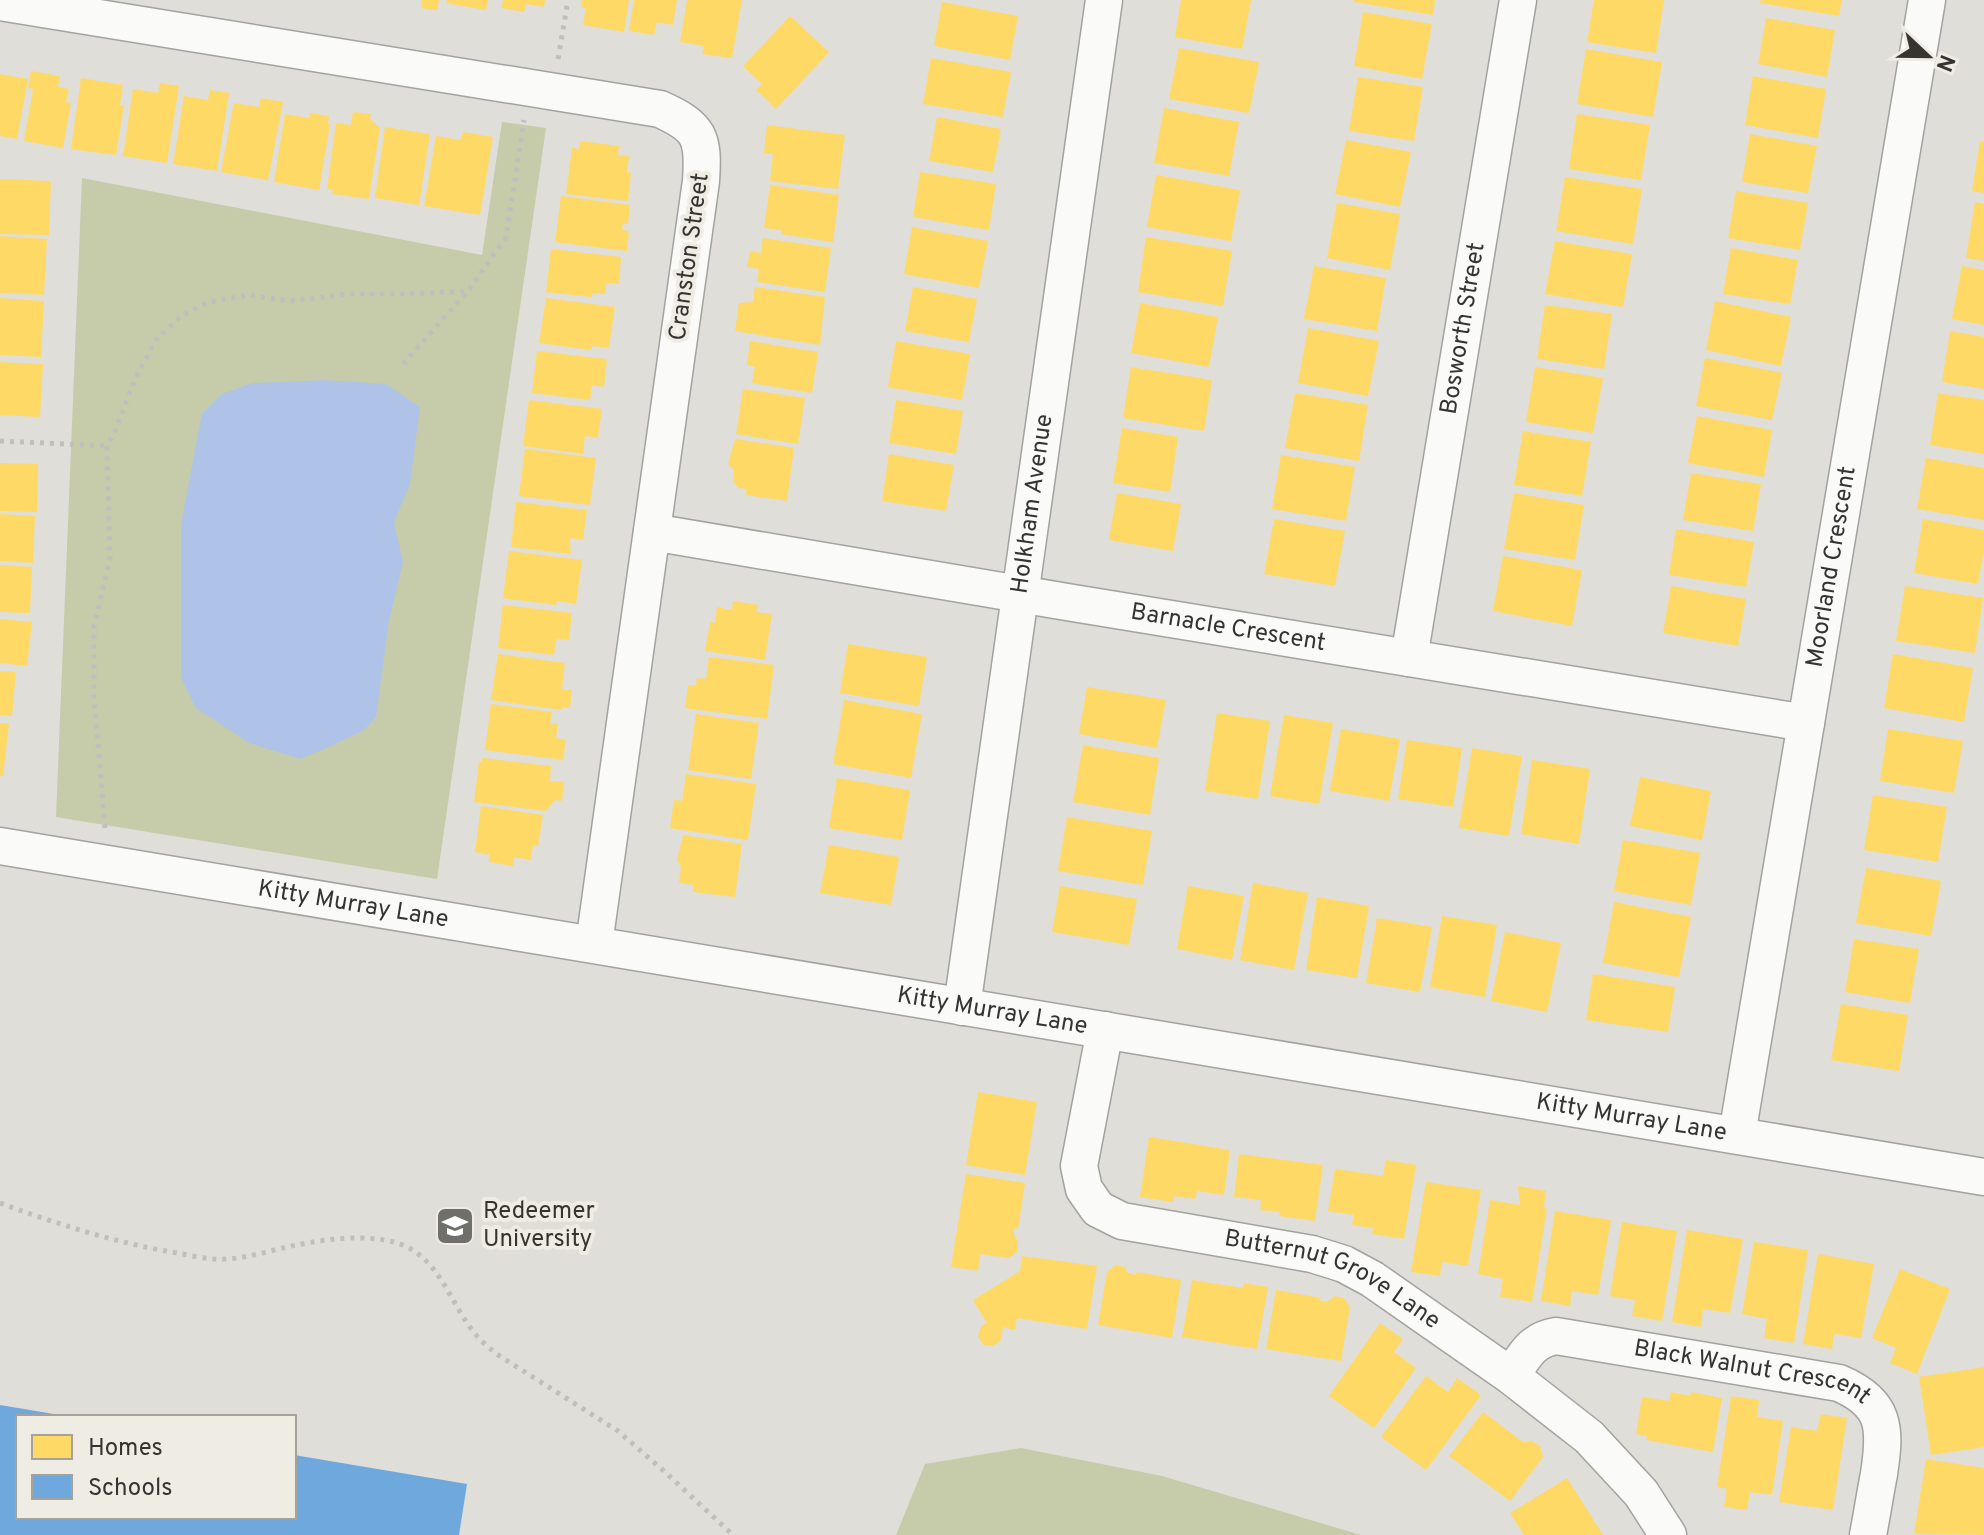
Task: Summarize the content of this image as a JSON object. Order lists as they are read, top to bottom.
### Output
{
  "streets": {
    "street": [
      "Cranston Street",
      "Bosworth Street",
      "Holkham Avenue",
      "Moorland Crescent",
      "Barnacle Crescent",
      "Kitty Murray Lane",
      "Butternut Grove Lane",
      "Black Walnut Crescent"
    ]
  },
  "crossings": [
    ["Cranston Street", "Barnacle Crescent"],
    ["Cranston Street", "Kitty Murray Lane"],
    ["Bosworth Street", "Barnacle Crescent"],
    ["Holkham Avenue", "Barnacle Crescent"],
    ["Holkham Avenue", "Kitty Murray Lane"],
    ["Moorland Crescent", "Barnacle Crescent"],
    ["Moorland Crescent", "Kitty Murray Lane"],
    ["Kitty Murray Lane", "Butternut Grove Lane"],
    ["Butternut Grove Lane", "Black Walnut Crescent"]
  ],
  "places": {
    "school or university": ["Redeemer University"]
  },
  "legend": ["Homes", "Schools"],
  "north": "right"
}
